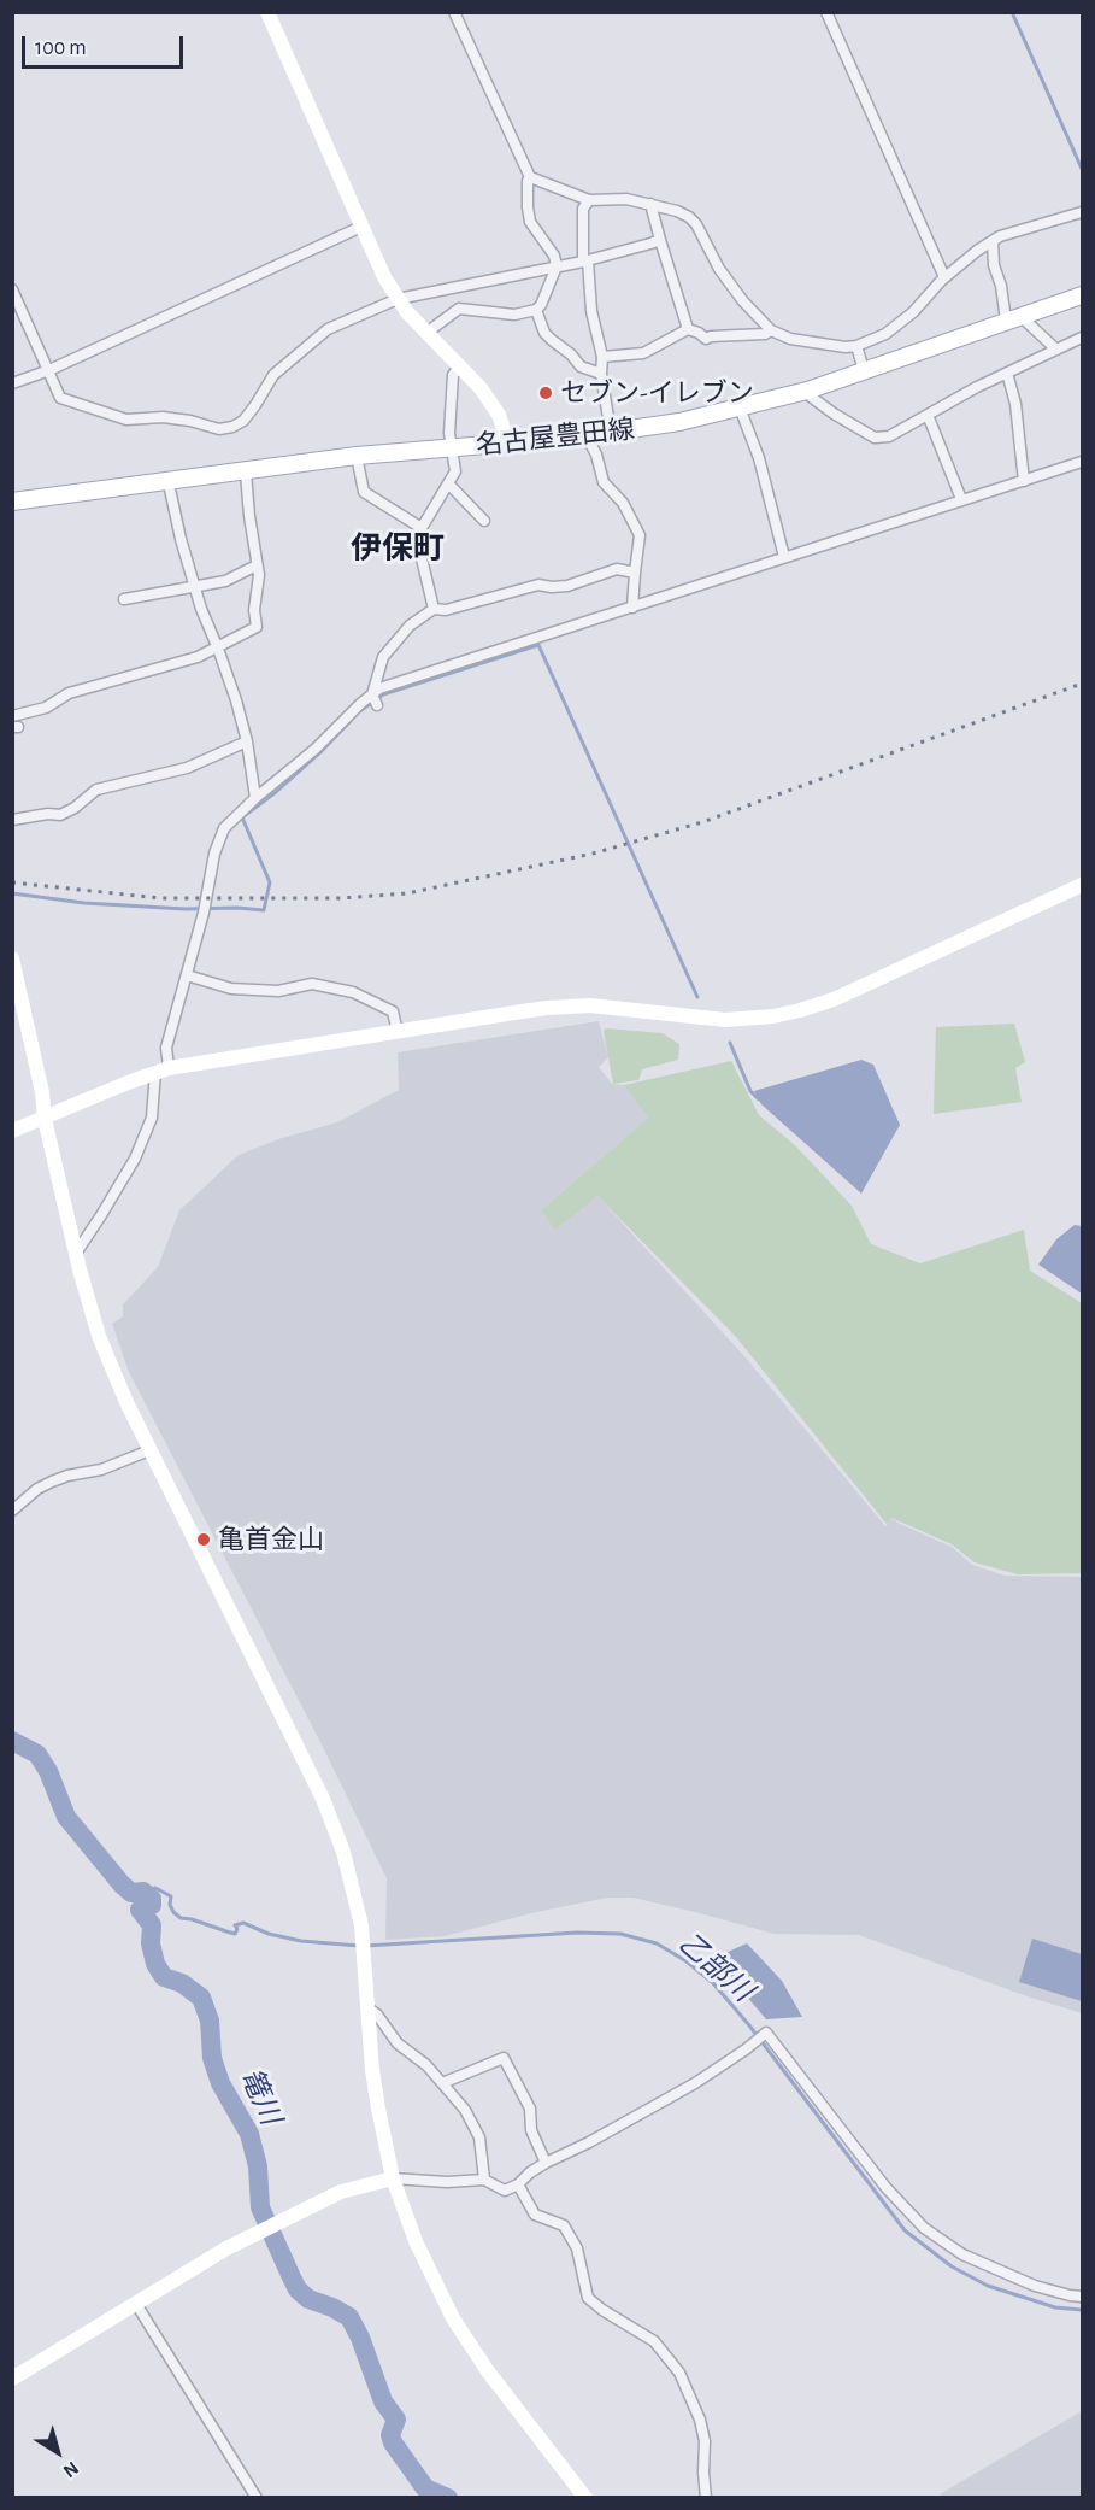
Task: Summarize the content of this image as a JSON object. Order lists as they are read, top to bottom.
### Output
{
  "streets": {
    "main road": ["名古屋豊田線"]
  },
  "districts": ["伊保町"],
  "water": ["乙部川", "篭川"],
  "places": ["セブン-イレブン", "亀首金山"],
  "scale_bar": "100 m",
  "north": "bottom right"
}
